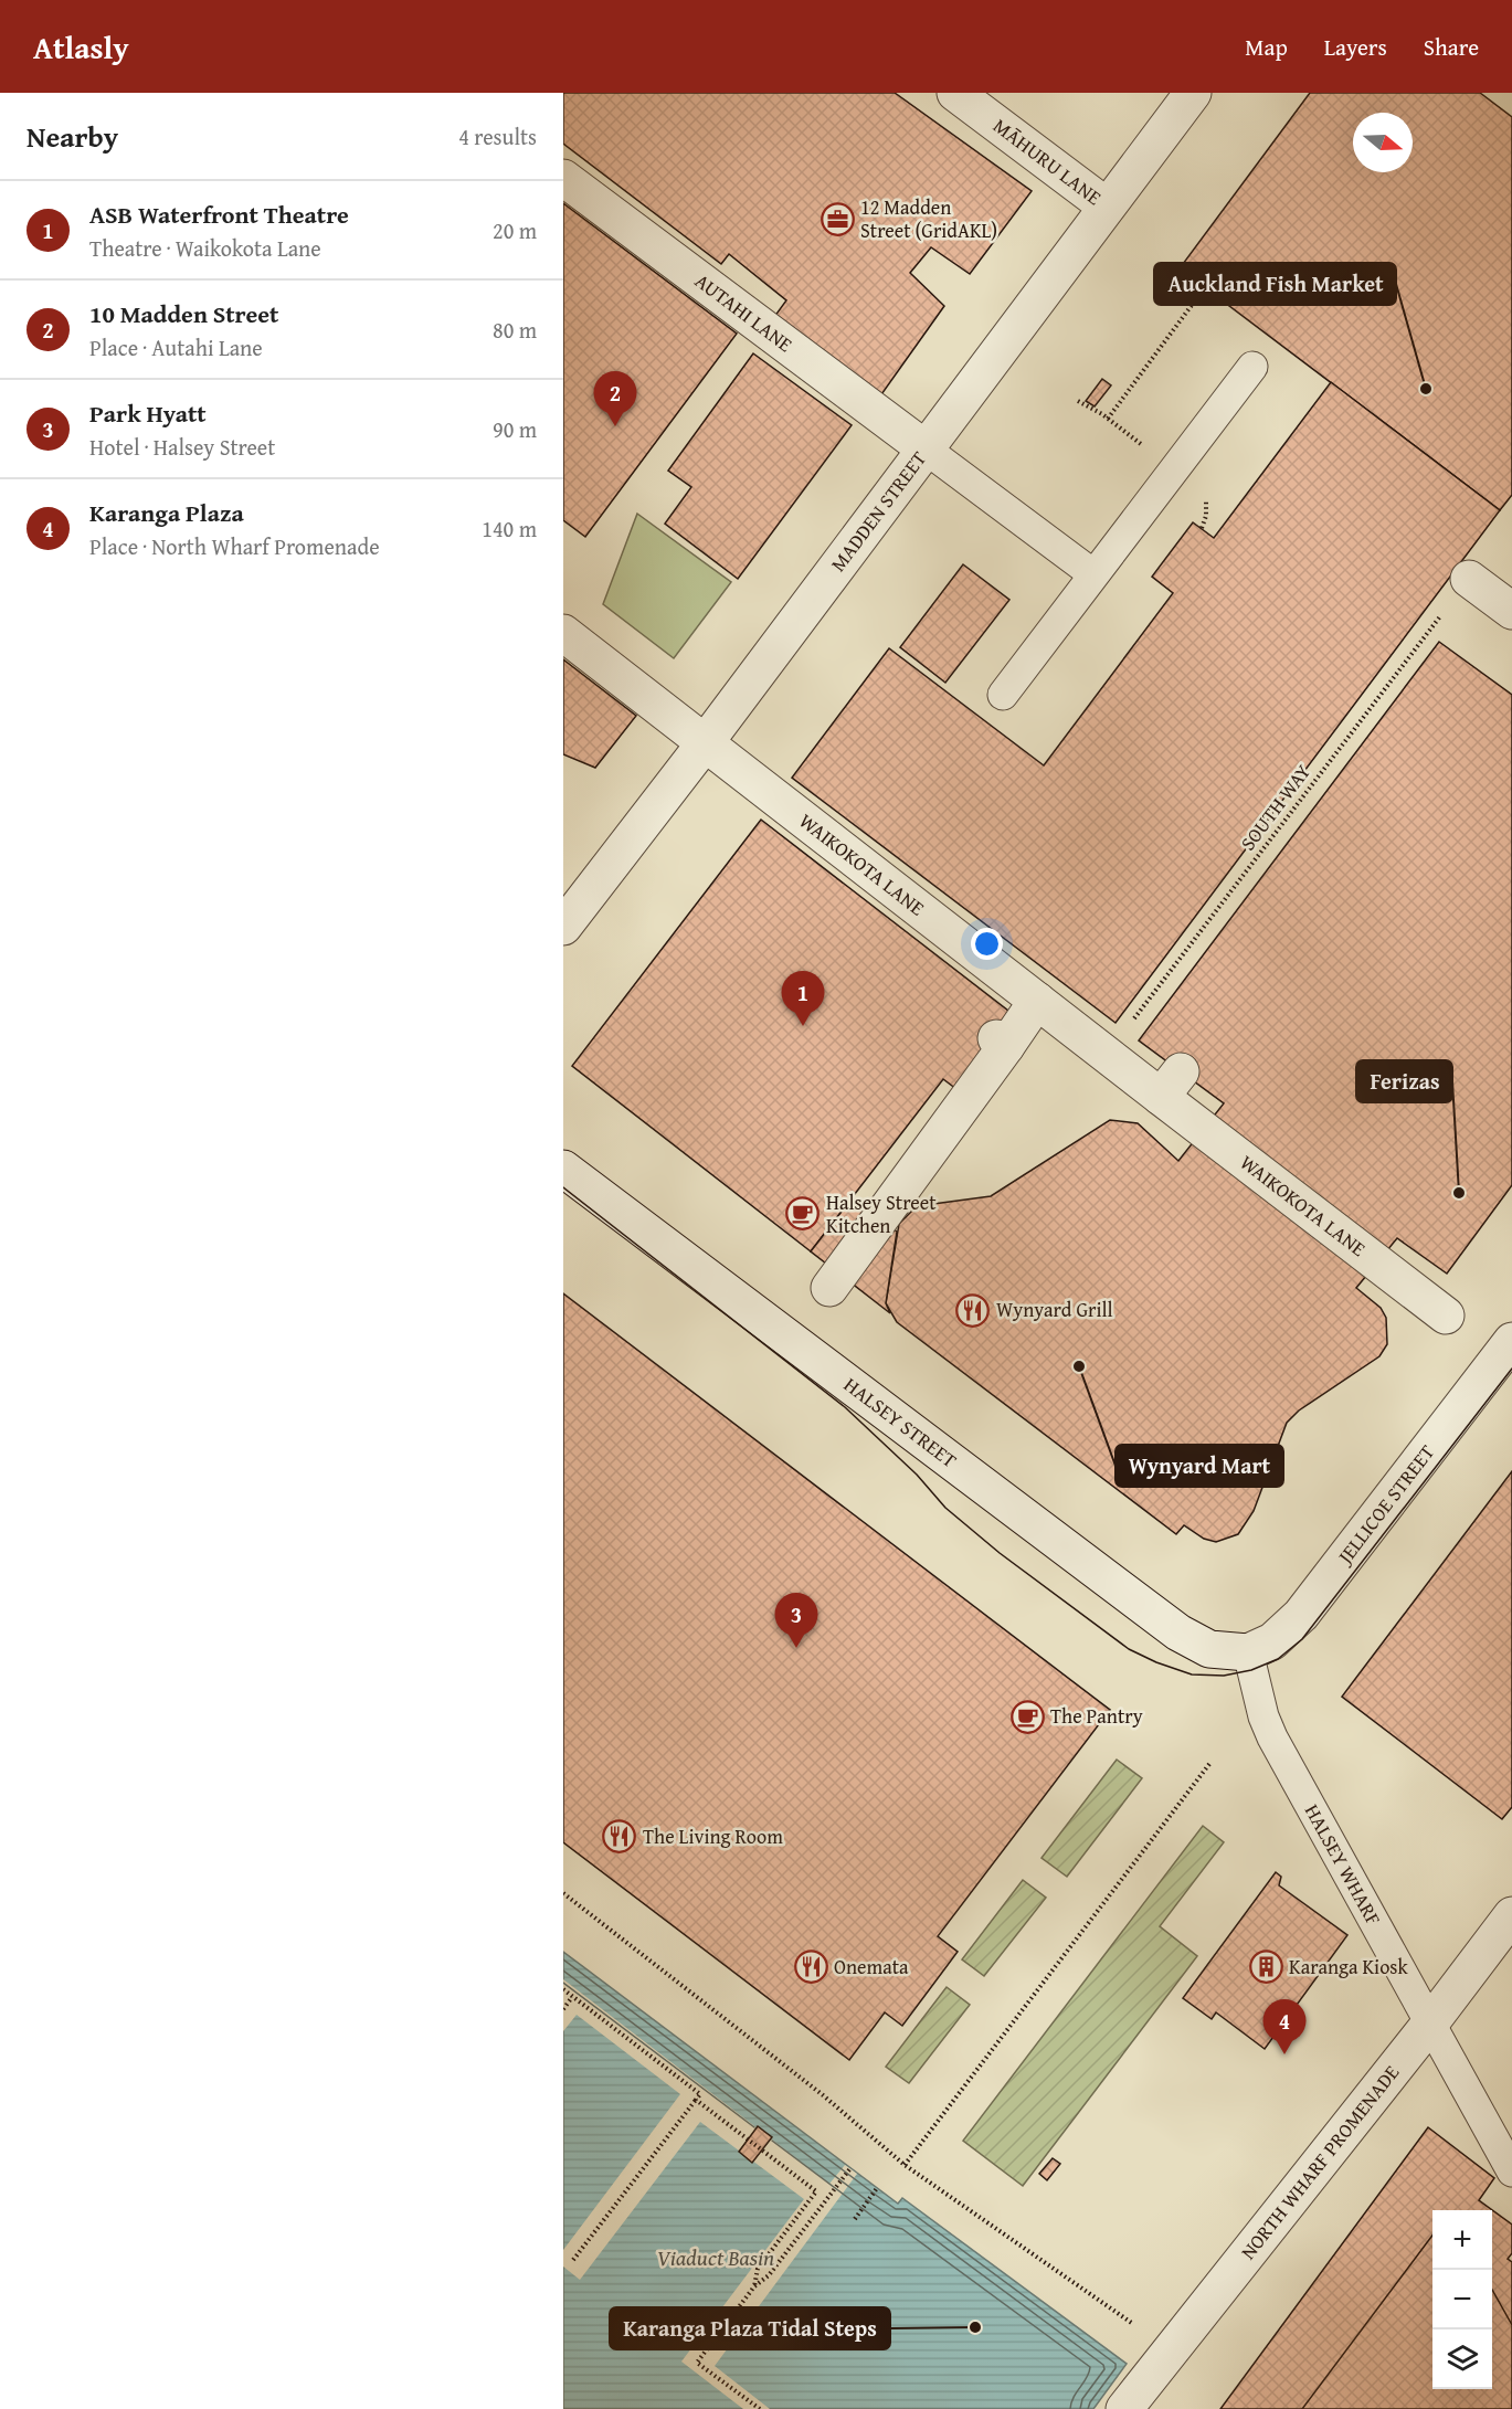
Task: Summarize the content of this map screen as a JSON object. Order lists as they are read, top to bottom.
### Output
{
  "streets": {
    "street": [
      "MĀHURU LANE",
      "AUTAHI LANE",
      "MADDEN STREET",
      "WAIKOKOTA LANE",
      "HALSEY STREET",
      "JELLICOE STREET",
      "NORTH WHARF PROMENADE"
    ],
    "lane": ["HALSEY WHARF"],
    "path": ["SOUTH WAY"]
  },
  "crossings": [
    ["MĀHURU LANE", "MADDEN STREET"],
    ["AUTAHI LANE", "MADDEN STREET"],
    ["MADDEN STREET", "WAIKOKOTA LANE"],
    ["SOUTH WAY", "WAIKOKOTA LANE"],
    ["HALSEY STREET", "JELLICOE STREET"],
    ["HALSEY STREET", "HALSEY WHARF"],
    ["JELLICOE STREET", "HALSEY WHARF"],
    ["HALSEY WHARF", "NORTH WHARF PROMENADE"]
  ],
  "water": ["Viaduct Basin"],
  "places": {
    "office": ["12 Madden Street (GridAKL)"],
    "other": [
      "Auckland Fish Market",
      "Ferizas",
      "Wynyard Mart",
      "Karanga Plaza Tidal Steps"
    ],
    "cafe": ["Halsey Street Kitchen", "The Pantry"],
    "restaurant": ["Wynyard Grill", "The Living Room", "Onemata"],
    "building": ["Karanga Kiosk"]
  },
  "north": "right",
  "page": {
    "header": "Atlasly",
    "nav": ["Map", "Layers", "Share"],
    "heading": ["Nearby", "4 results"],
    "list": [
      {
        "mark": "1",
        "name": "ASB Waterfront Theatre",
        "note": "Theatre · Waikokota Lane",
        "value": "20 m"
      },
      {
        "mark": "2",
        "name": "10 Madden Street",
        "note": "Place · Autahi Lane",
        "value": "80 m"
      },
      {
        "mark": "3",
        "name": "Park Hyatt",
        "note": "Hotel · Halsey Street",
        "value": "90 m"
      },
      {
        "mark": "4",
        "name": "Karanga Plaza",
        "note": "Place · North Wharf Promenade",
        "value": "140 m"
      }
    ],
    "pins": [
      "2",
      "1",
      "3",
      "4"
    ],
    "map_buttons": ["+", "−"]
  }
}
